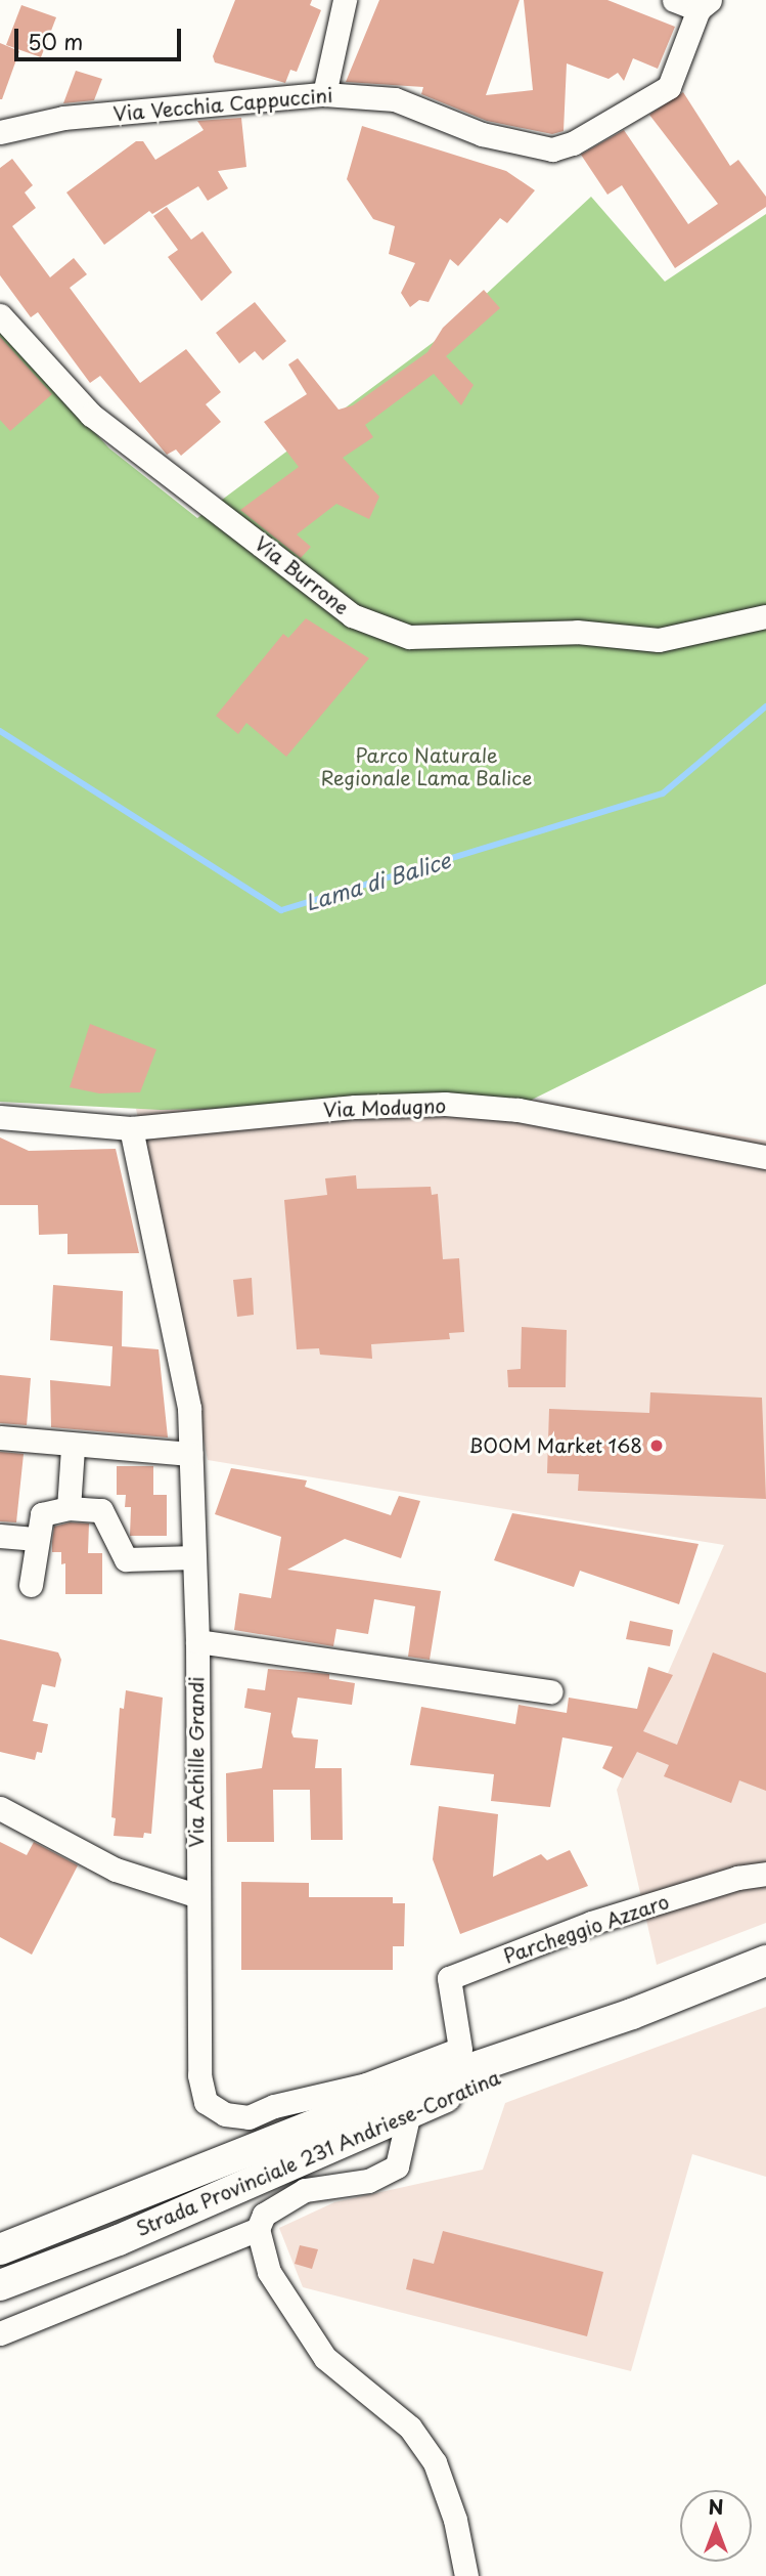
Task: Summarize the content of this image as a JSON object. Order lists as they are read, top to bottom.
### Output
{
  "streets": {
    "main road": ["Strada Provinciale 231 Andriese-Coratina"],
    "street": [
      "Via Vecchia Cappuccini",
      "Via Burrone",
      "Via Modugno",
      "Via Achille Grandi",
      "Parcheggio Azzaro"
    ]
  },
  "crossings": [
    ["Via Modugno", "Via Achille Grandi"],
    ["Via Achille Grandi", "Parcheggio Azzaro"]
  ],
  "water": ["Lama di Balice"],
  "parks": ["Parco Naturale Regionale Lama Balice"],
  "places": ["BOOM Market 168"],
  "scale_bar": "50 m",
  "north": "top"
}
